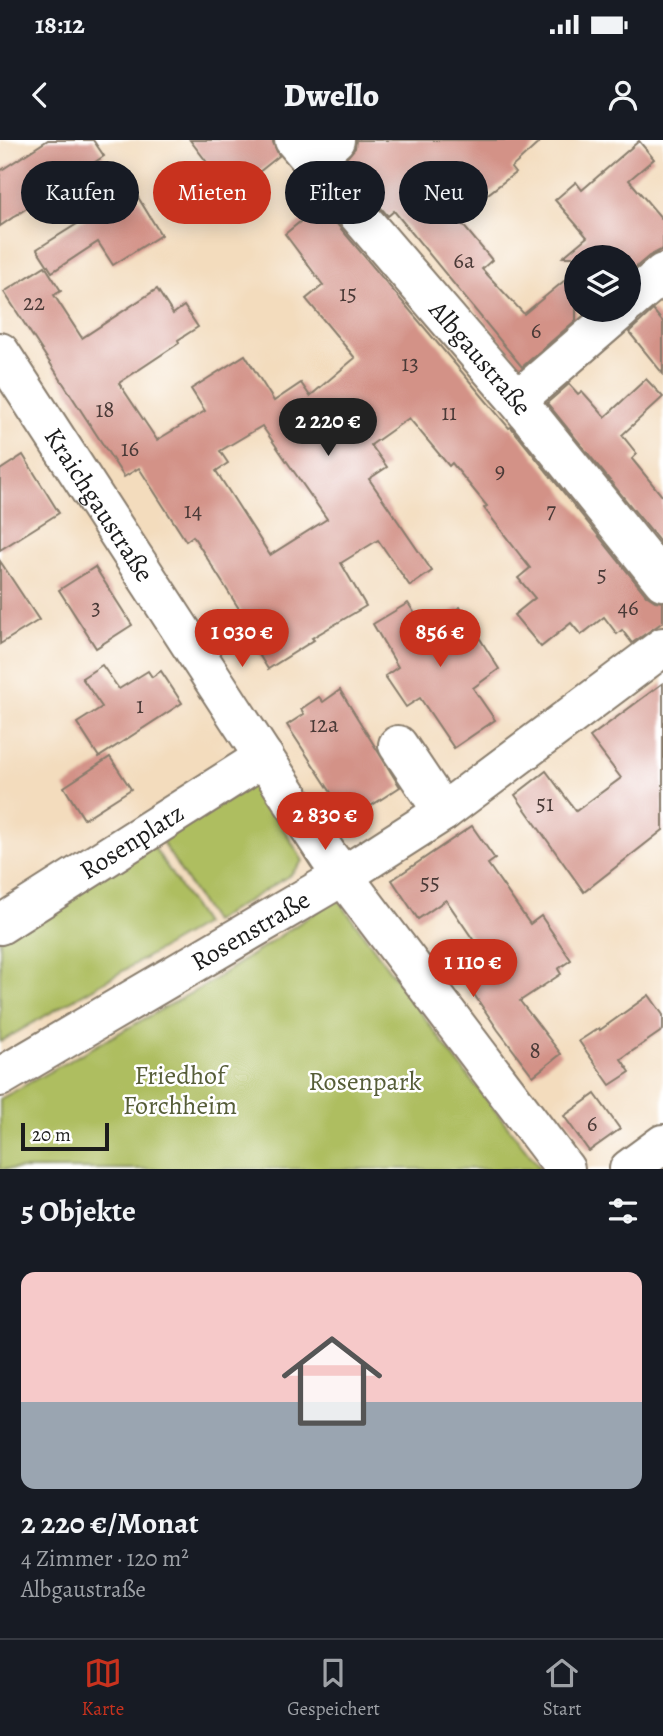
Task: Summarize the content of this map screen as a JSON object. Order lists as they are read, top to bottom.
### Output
{
  "streets": {
    "street": [
      "Albgaustraße",
      "Kraichgaustraße",
      "Rosenplatz",
      "Rosenstraße"
    ]
  },
  "crossings": [
    ["Kraichgaustraße", "Rosenplatz"],
    ["Kraichgaustraße", "Rosenstraße"]
  ],
  "parks": ["Friedhof Forchheim", "Rosenpark"],
  "house_numbers": [
    "6a",
    "15",
    "22",
    "6",
    "13",
    "18",
    "11",
    "16",
    "9",
    "14",
    "7",
    "5",
    "3",
    "46",
    "1",
    "12a",
    "51",
    "55",
    "8",
    "6"
  ],
  "scale_bar": "20 m",
  "page": {
    "status": "18:12",
    "header": "Dwello",
    "chip": [
      "Kaufen",
      "Mieten",
      "Filter",
      "Neu"
    ],
    "price": [
      "2 220 €",
      "1 030 €",
      "856 €",
      "2 830 €",
      "1 110 €"
    ],
    "scale": "20 m",
    "heading": "5 Objekte",
    "list": [
      {
        "name": "2 220 €/Monat",
        "note": "4 Zimmer · 120 m² · Albgaustraße"
      }
    ],
    "tabs": ["Karte", "Gespeichert", "Start"]
  }
}
